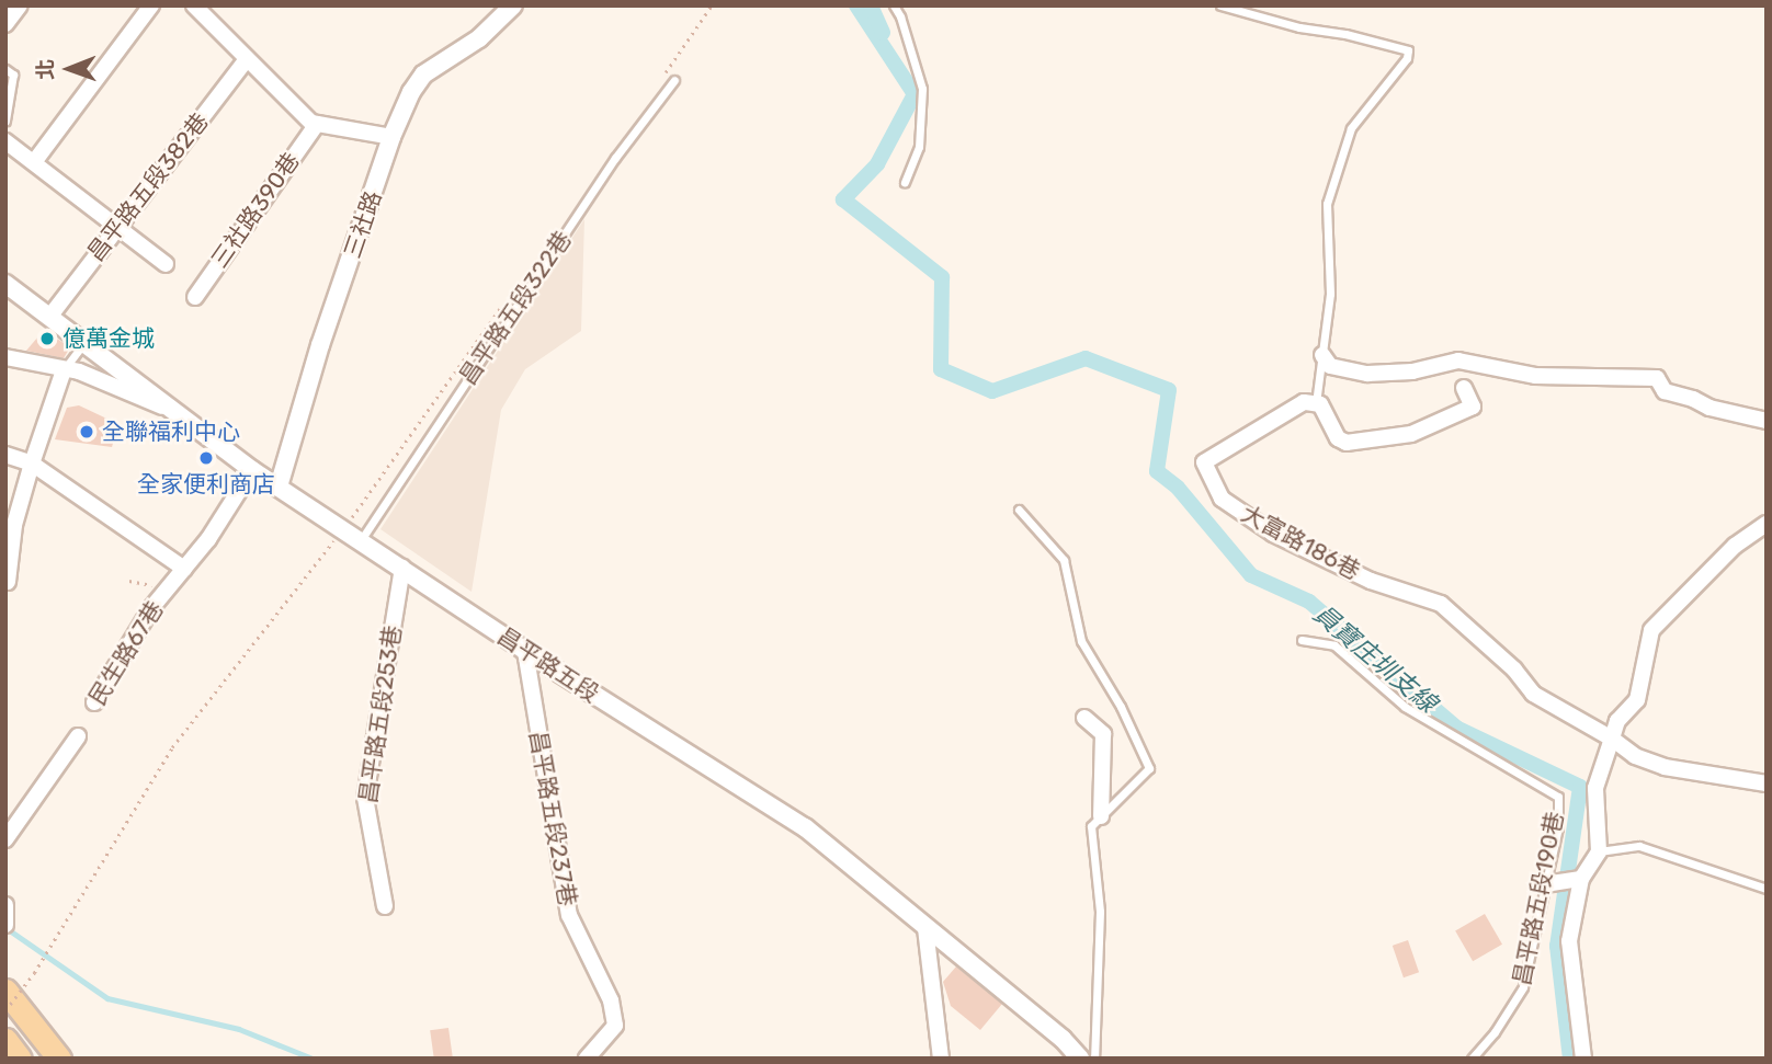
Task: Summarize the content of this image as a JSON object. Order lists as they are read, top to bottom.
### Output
{
  "streets": {
    "street": [
      "昌平路五段382巷",
      "三社路390巷",
      "三社路",
      "大富路186巷",
      "民生路67巷",
      "昌平路五段",
      "昌平路五段253巷",
      "昌平路五段237巷"
    ],
    "lane": ["昌平路五段322巷", "昌平路五段190巷"]
  },
  "crossings": [
    ["昌平路五段382巷", "昌平路五段"],
    ["三社路", "昌平路五段"],
    ["昌平路五段322巷", "昌平路五段"],
    ["民生路67巷", "昌平路五段"],
    ["昌平路五段", "昌平路五段253巷"],
    ["昌平路五段", "昌平路五段237巷"]
  ],
  "water": ["員寶庄圳支線"],
  "places": ["億萬金城", "全聯福利中心", "全家便利商店"],
  "north": "left"
}
